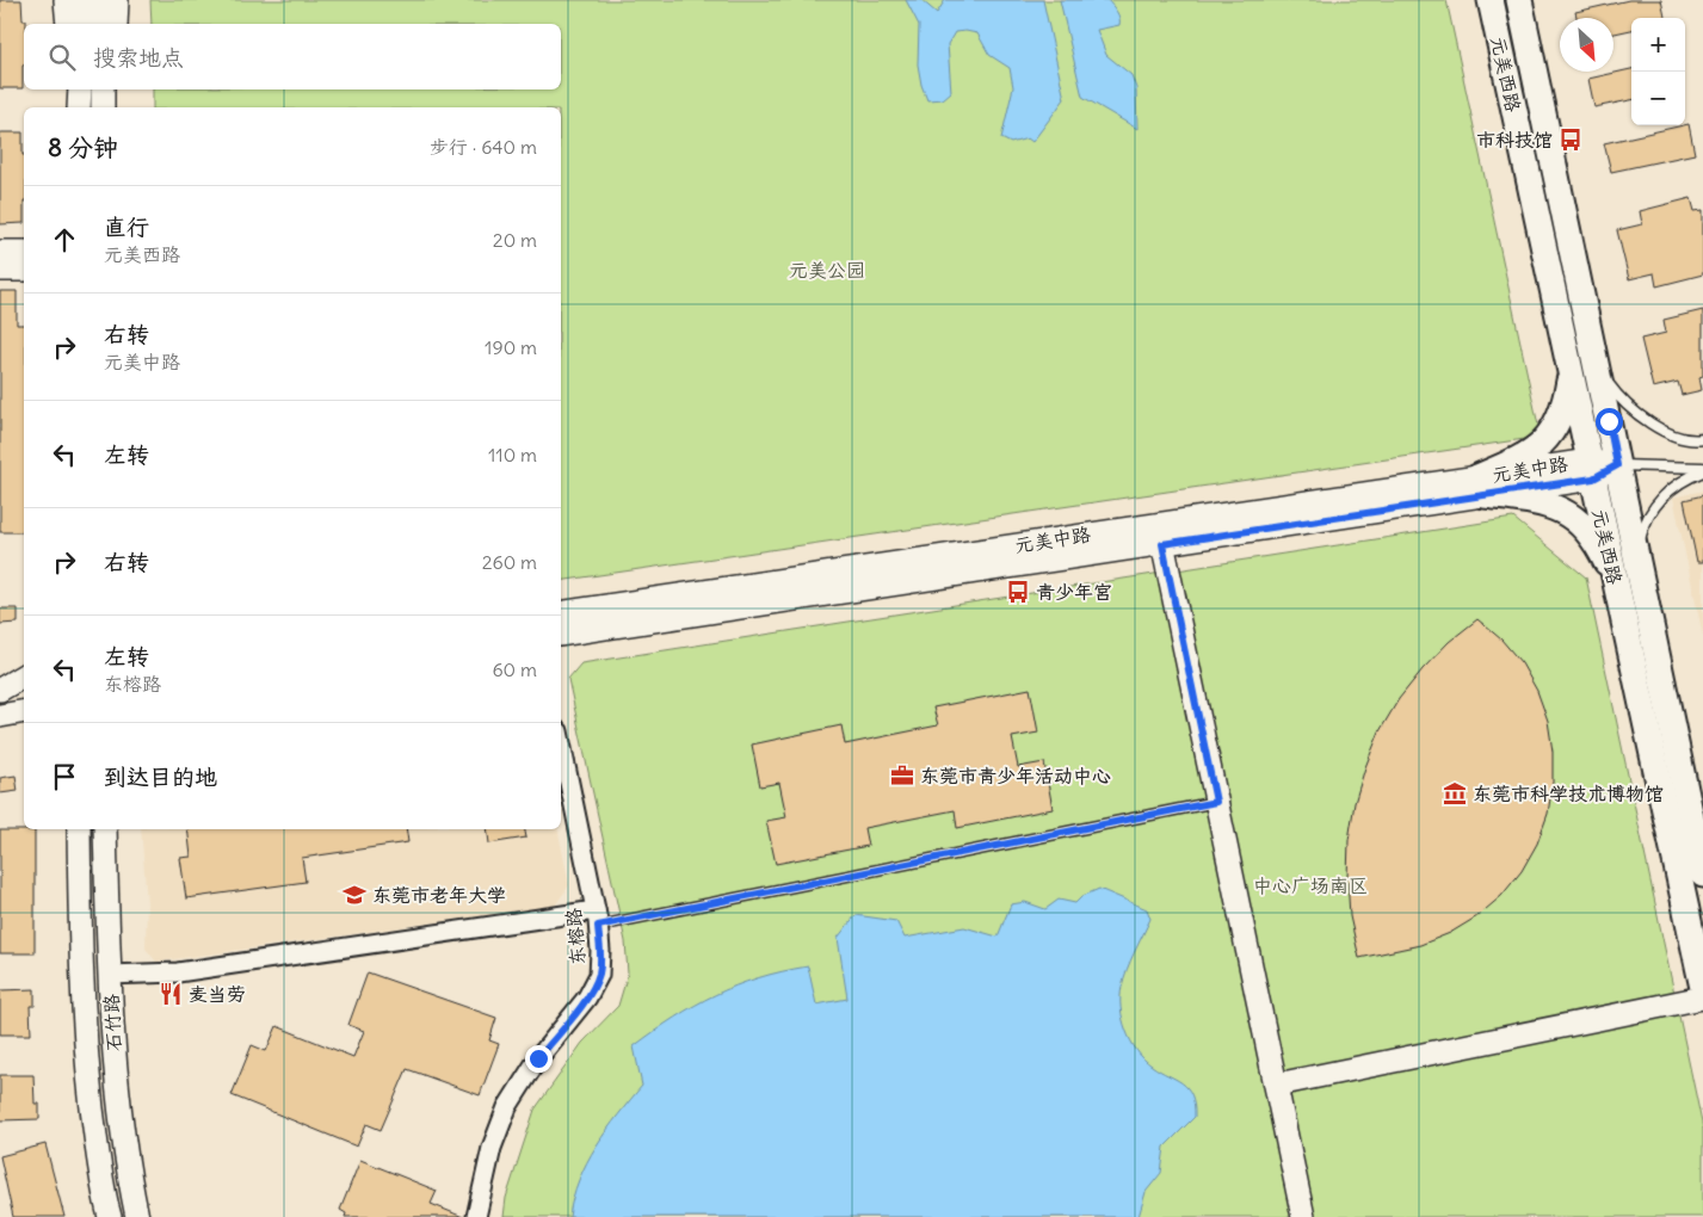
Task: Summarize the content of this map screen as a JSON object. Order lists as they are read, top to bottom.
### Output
{
  "streets": {
    "main road": ["元美西路"],
    "street": ["元美中路", "东榕路", "石竹路"]
  },
  "crossings": [
    ["元美西路", "元美中路"]
  ],
  "parks": ["元美公园", "中心广场南区"],
  "places": {
    "bus stop": ["市科技馆", "青少年宫"],
    "office": ["东莞市青少年活动中心"],
    "museum": ["东莞市科学技术博物馆"],
    "school or university": ["东莞市老年大学"],
    "restaurant": ["麦当劳"]
  },
  "north": "bottom right",
  "page": {
    "map_buttons": ["+", "−"],
    "search": "搜索地点",
    "heading": ["8 分钟", "步行 · 640 m"],
    "list": [
      ["直行", "元美西路", "20 m"],
      ["右转", "元美中路", "190 m"],
      ["左转", "110 m"],
      ["右转", "260 m"],
      ["左转", "东榕路", "60 m"],
      "到达目的地"
    ]
  }
}
